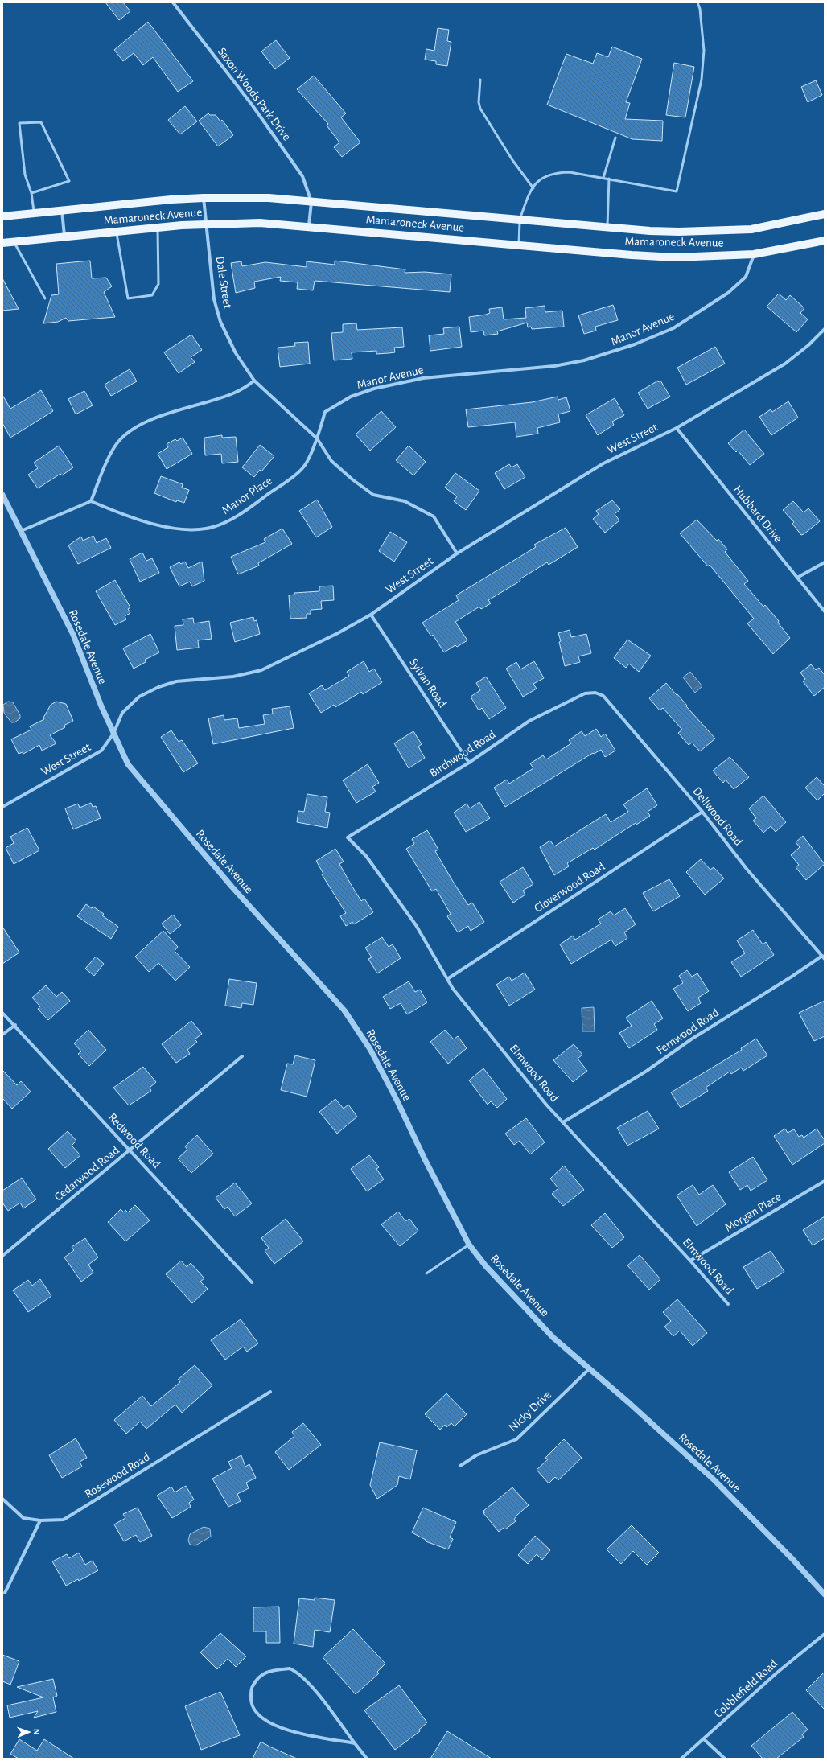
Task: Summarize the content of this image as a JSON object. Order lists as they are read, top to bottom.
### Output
{
  "streets": {
    "main road": ["Mamaroneck Avenue"],
    "street": [
      "Saxon Woods Park Drive",
      "Dale Street",
      "Manor Avenue",
      "West Street",
      "Manor Place",
      "Hubbard Drive",
      "Rosedale Avenue",
      "Sylvan Road",
      "Birchwood Road",
      "Dellwood Road",
      "Cloverwood Road",
      "Fernwood Road",
      "Elmwood Road",
      "Redwood Road",
      "Cedarwood Road",
      "Morgan Place",
      "Nicky Drive",
      "Rosewood Road",
      "Cobblefield Road"
    ]
  },
  "crossings": [
    ["Saxon Woods Park Drive", "Mamaroneck Avenue"],
    ["Mamaroneck Avenue", "Dale Street"],
    ["Mamaroneck Avenue", "Manor Avenue"],
    ["Manor Avenue", "Manor Place"],
    ["West Street", "Hubbard Drive"],
    ["West Street", "Rosedale Avenue"],
    ["West Street", "Sylvan Road"],
    ["Rosedale Avenue", "Nicky Drive"],
    ["Sylvan Road", "Birchwood Road"],
    ["Birchwood Road", "Dellwood Road"],
    ["Birchwood Road", "Elmwood Road"],
    ["Dellwood Road", "Cloverwood Road"],
    ["Dellwood Road", "Fernwood Road"],
    ["Cloverwood Road", "Elmwood Road"],
    ["Fernwood Road", "Elmwood Road"],
    ["Elmwood Road", "Morgan Place"],
    ["Redwood Road", "Cedarwood Road"]
  ],
  "north": "right"
}
